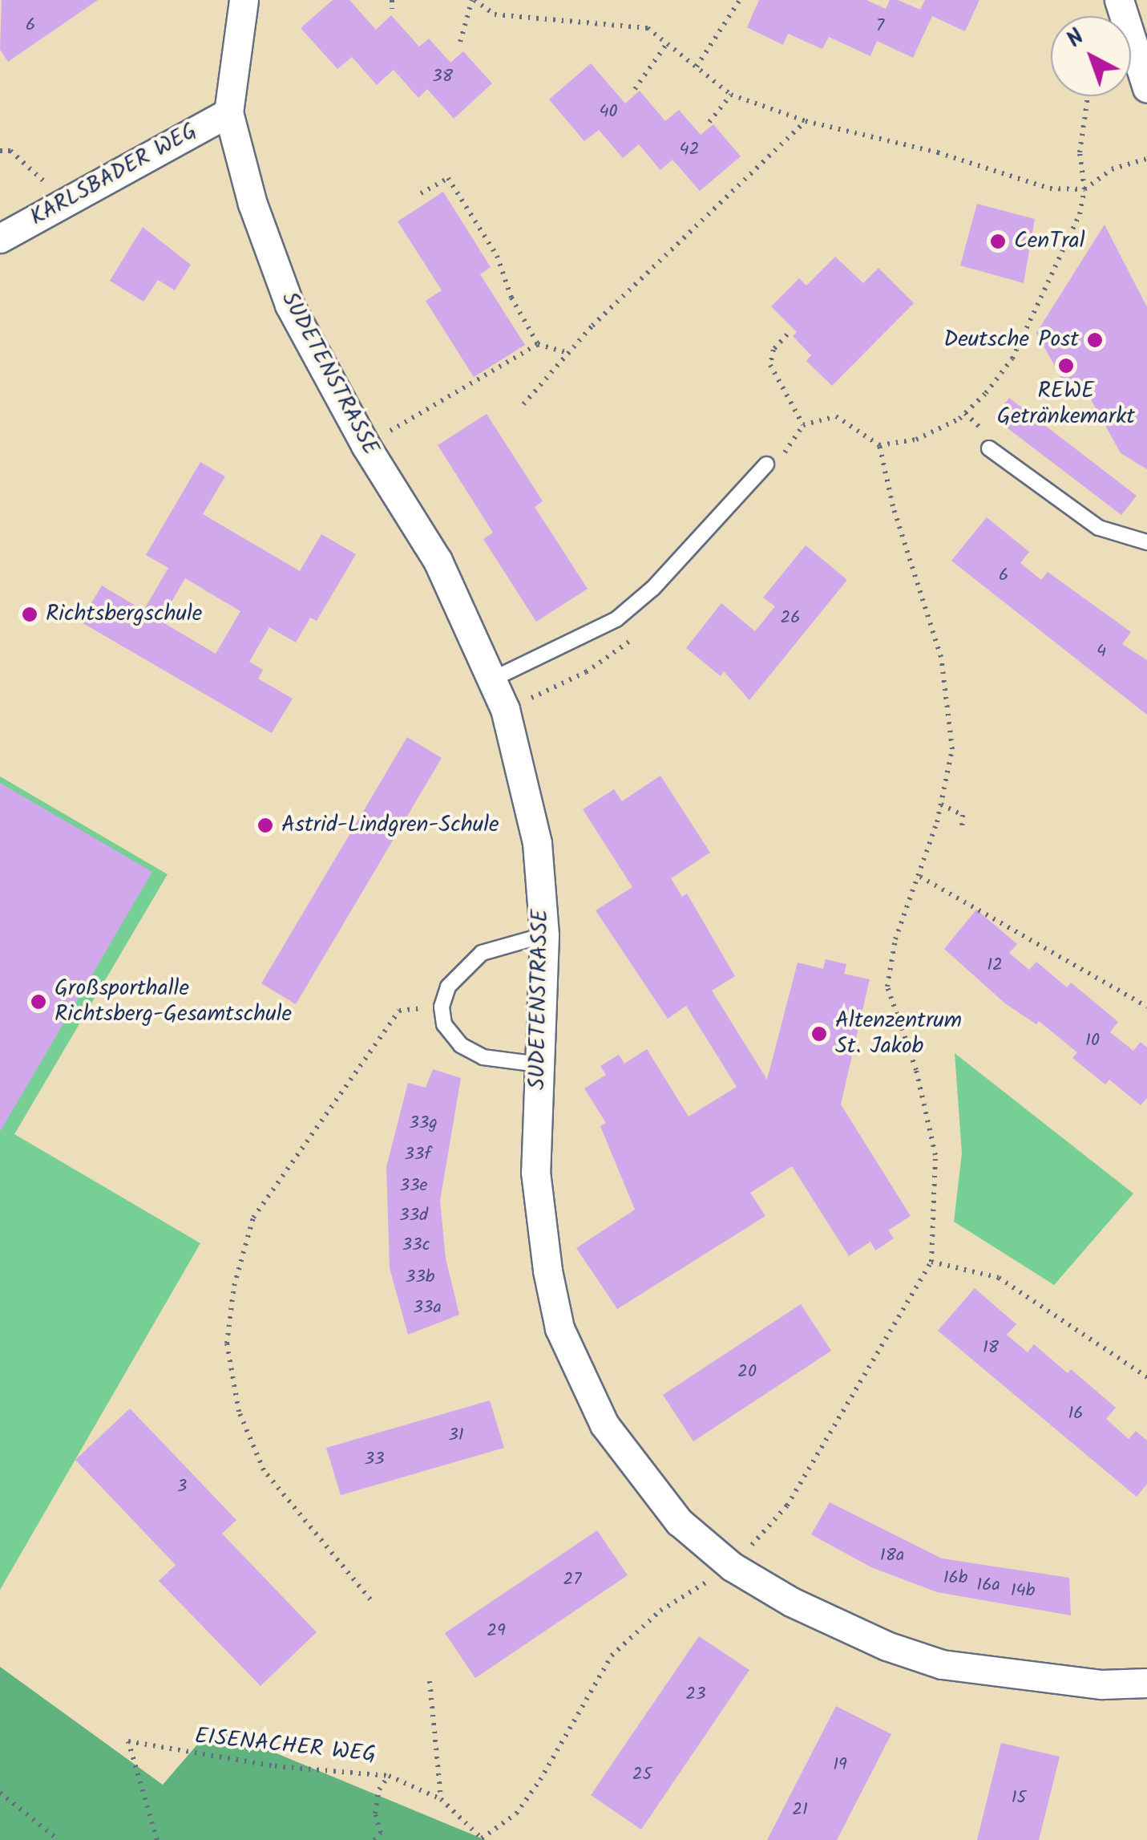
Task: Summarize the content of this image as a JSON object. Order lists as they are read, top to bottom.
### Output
{
  "streets": {
    "street": ["KARLSBADER WEG", "SUDETENSTRASSE"],
    "path": ["EISENACHER WEG"]
  },
  "crossings": [
    ["KARLSBADER WEG", "SUDETENSTRASSE"],
    ["SUDETENSTRASSE", "EISENACHER WEG"]
  ],
  "places": [
    "CenTral",
    "Deutsche Post",
    "REWE Getränkemarkt",
    "Richtsbergschule",
    "Astrid-Lindgren-Schule",
    "Großsporthalle Richtsberg-Gesamtschule",
    "Altenzentrum St. Jakob"
  ],
  "house_numbers": [
    "6",
    "7",
    "38",
    "40",
    "42",
    "6",
    "26",
    "4",
    "12",
    "10",
    "33g",
    "33f",
    "33e",
    "33d",
    "33c",
    "33b",
    "33a",
    "18",
    "20",
    "16",
    "31",
    "33",
    "3",
    "18a",
    "16b",
    "27",
    "16a",
    "14b",
    "29",
    "23",
    "19",
    "25",
    "15",
    "21"
  ],
  "north": "top left"
}
